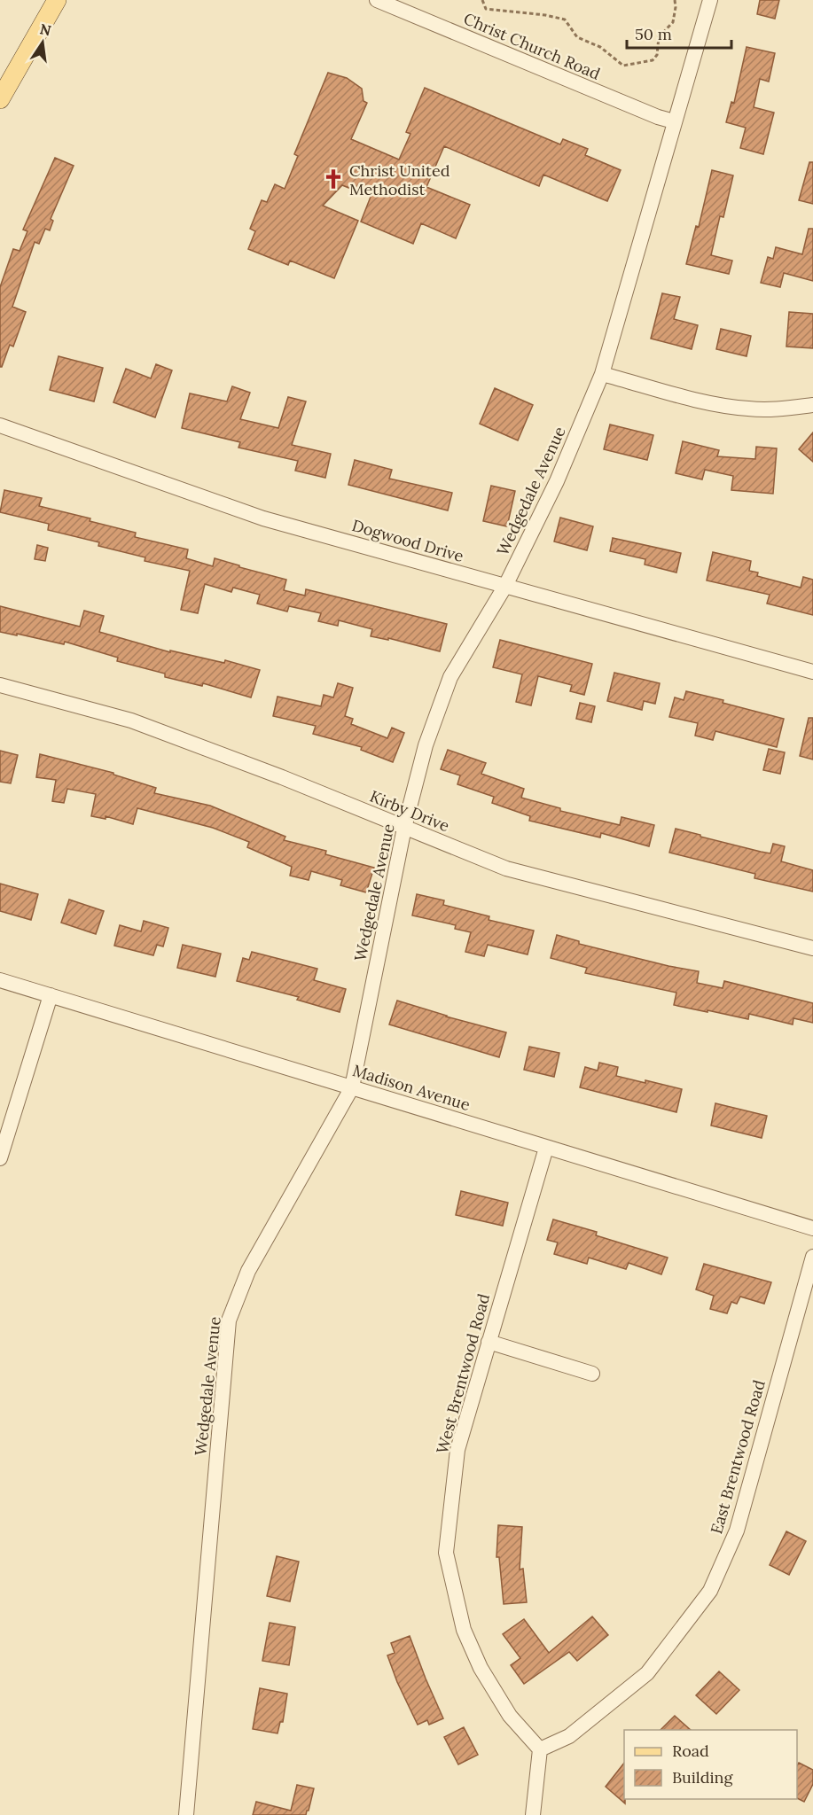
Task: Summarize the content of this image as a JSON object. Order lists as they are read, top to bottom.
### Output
{
  "streets": {
    "street": [
      "Christ Church Road",
      "Wedgedale Avenue",
      "Dogwood Drive",
      "Kirby Drive",
      "Madison Avenue",
      "West Brentwood Road",
      "East Brentwood Road"
    ]
  },
  "crossings": [
    ["Christ Church Road", "Wedgedale Avenue"],
    ["Wedgedale Avenue", "Dogwood Drive"],
    ["Wedgedale Avenue", "Kirby Drive"],
    ["Wedgedale Avenue", "Madison Avenue"],
    ["Madison Avenue", "West Brentwood Road"],
    ["West Brentwood Road", "East Brentwood Road"]
  ],
  "places": {
    "church": ["Christ United Methodist"]
  },
  "legend": ["Road", "Building"],
  "scale_bar": "50 m",
  "north": "top"
}
